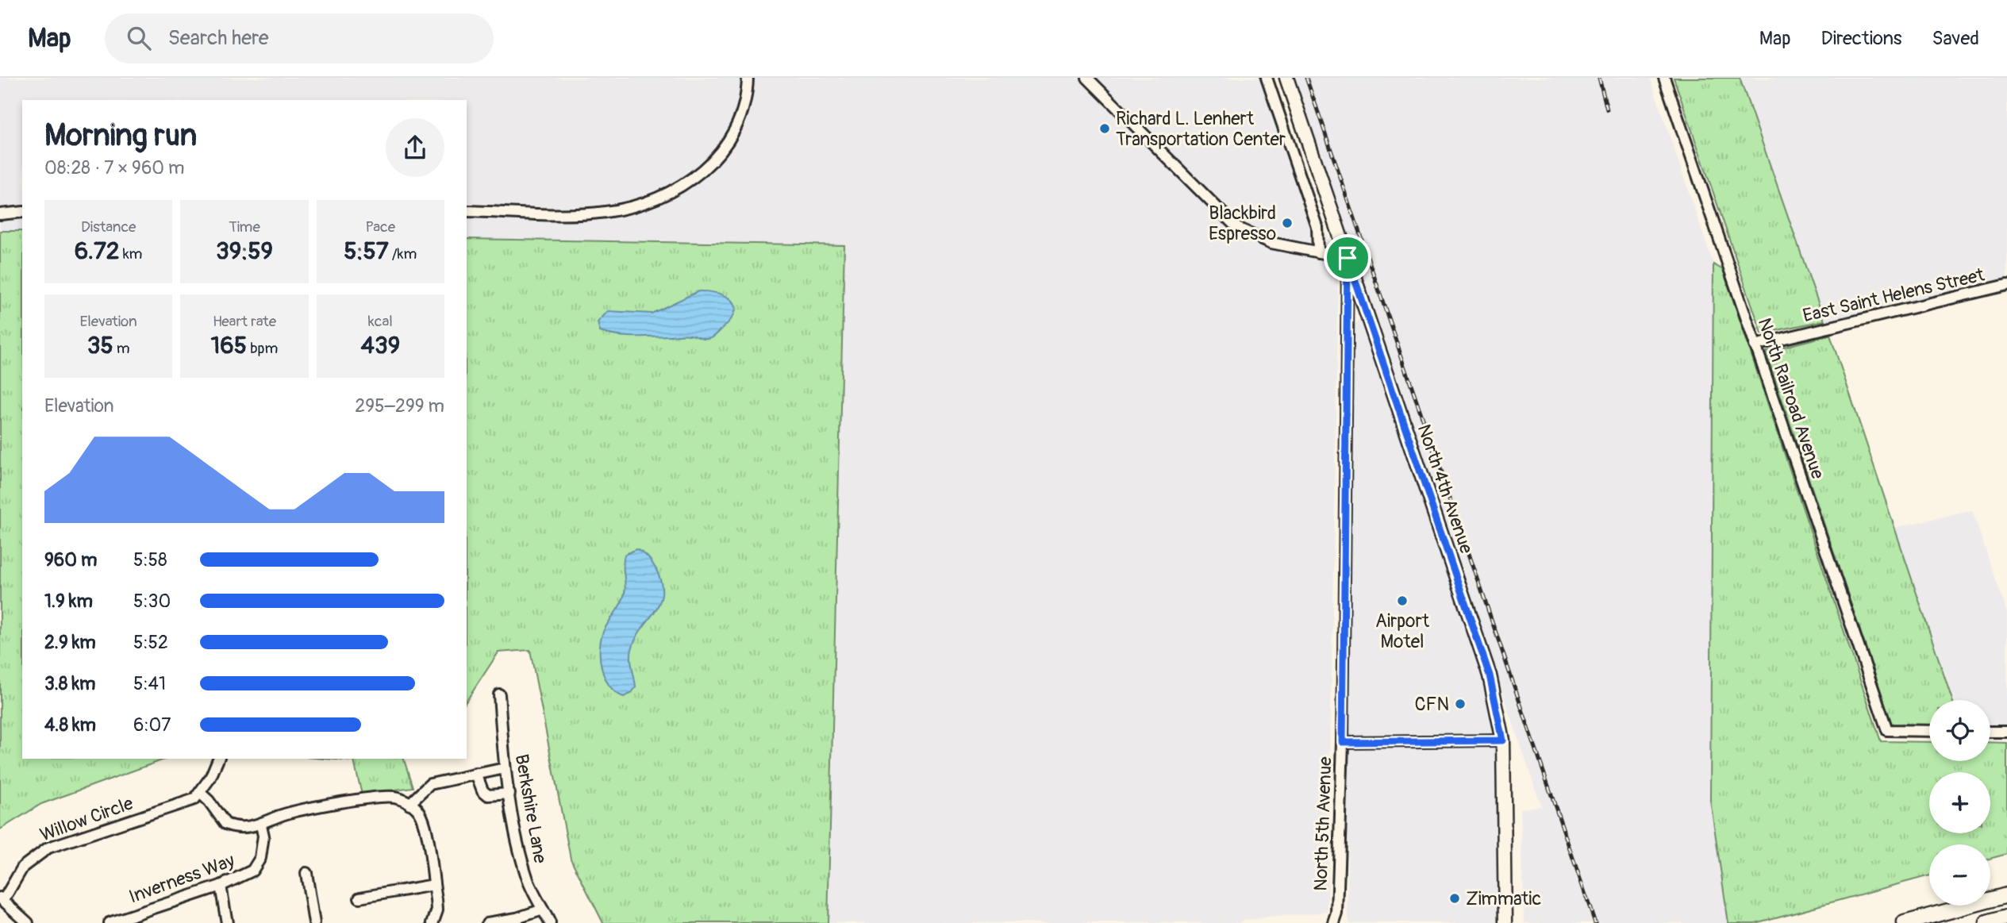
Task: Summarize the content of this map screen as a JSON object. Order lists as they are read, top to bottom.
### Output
{
  "streets": {
    "main road": ["North 4th Avenue"],
    "street": [
      "East Saint Helens Street",
      "North Railroad Avenue",
      "Berkshire Lane",
      "Willow Circle",
      "North 5th Avenue",
      "Inverness Way"
    ]
  },
  "crossings": [
    ["East Saint Helens Street", "North Railroad Avenue"],
    ["North 4th Avenue", "North 5th Avenue"]
  ],
  "places": [
    "Richard L. Lenhert Transportation Center",
    "Blackbird Espresso",
    "Airport Motel",
    "CFN",
    "Zimmatic"
  ],
  "page": {
    "header": "Map",
    "search": "Search here",
    "nav": ["Map", "Directions", "Saved"],
    "heading": ["Morning run", "08:28 · 7 × 960 m"],
    "stats": [
      ["Distance", "6.72 km"],
      ["Time", "39:59"],
      ["Pace", "5:57 /km"],
      ["Elevation", "35 m"],
      ["Heart rate", "165 bpm"],
      ["kcal", "439"]
    ],
    "chart": ["Elevation", "295–299 m"],
    "list": [
      {
        "name": "960 m",
        "note": "5:58"
      },
      {
        "name": "1.9 km",
        "note": "5:30"
      },
      {
        "name": "2.9 km",
        "note": "5:52"
      },
      {
        "name": "3.8 km",
        "note": "5:41"
      },
      {
        "name": "4.8 km",
        "note": "6:07"
      }
    ],
    "map_buttons": ["+", "−"]
  }
}
